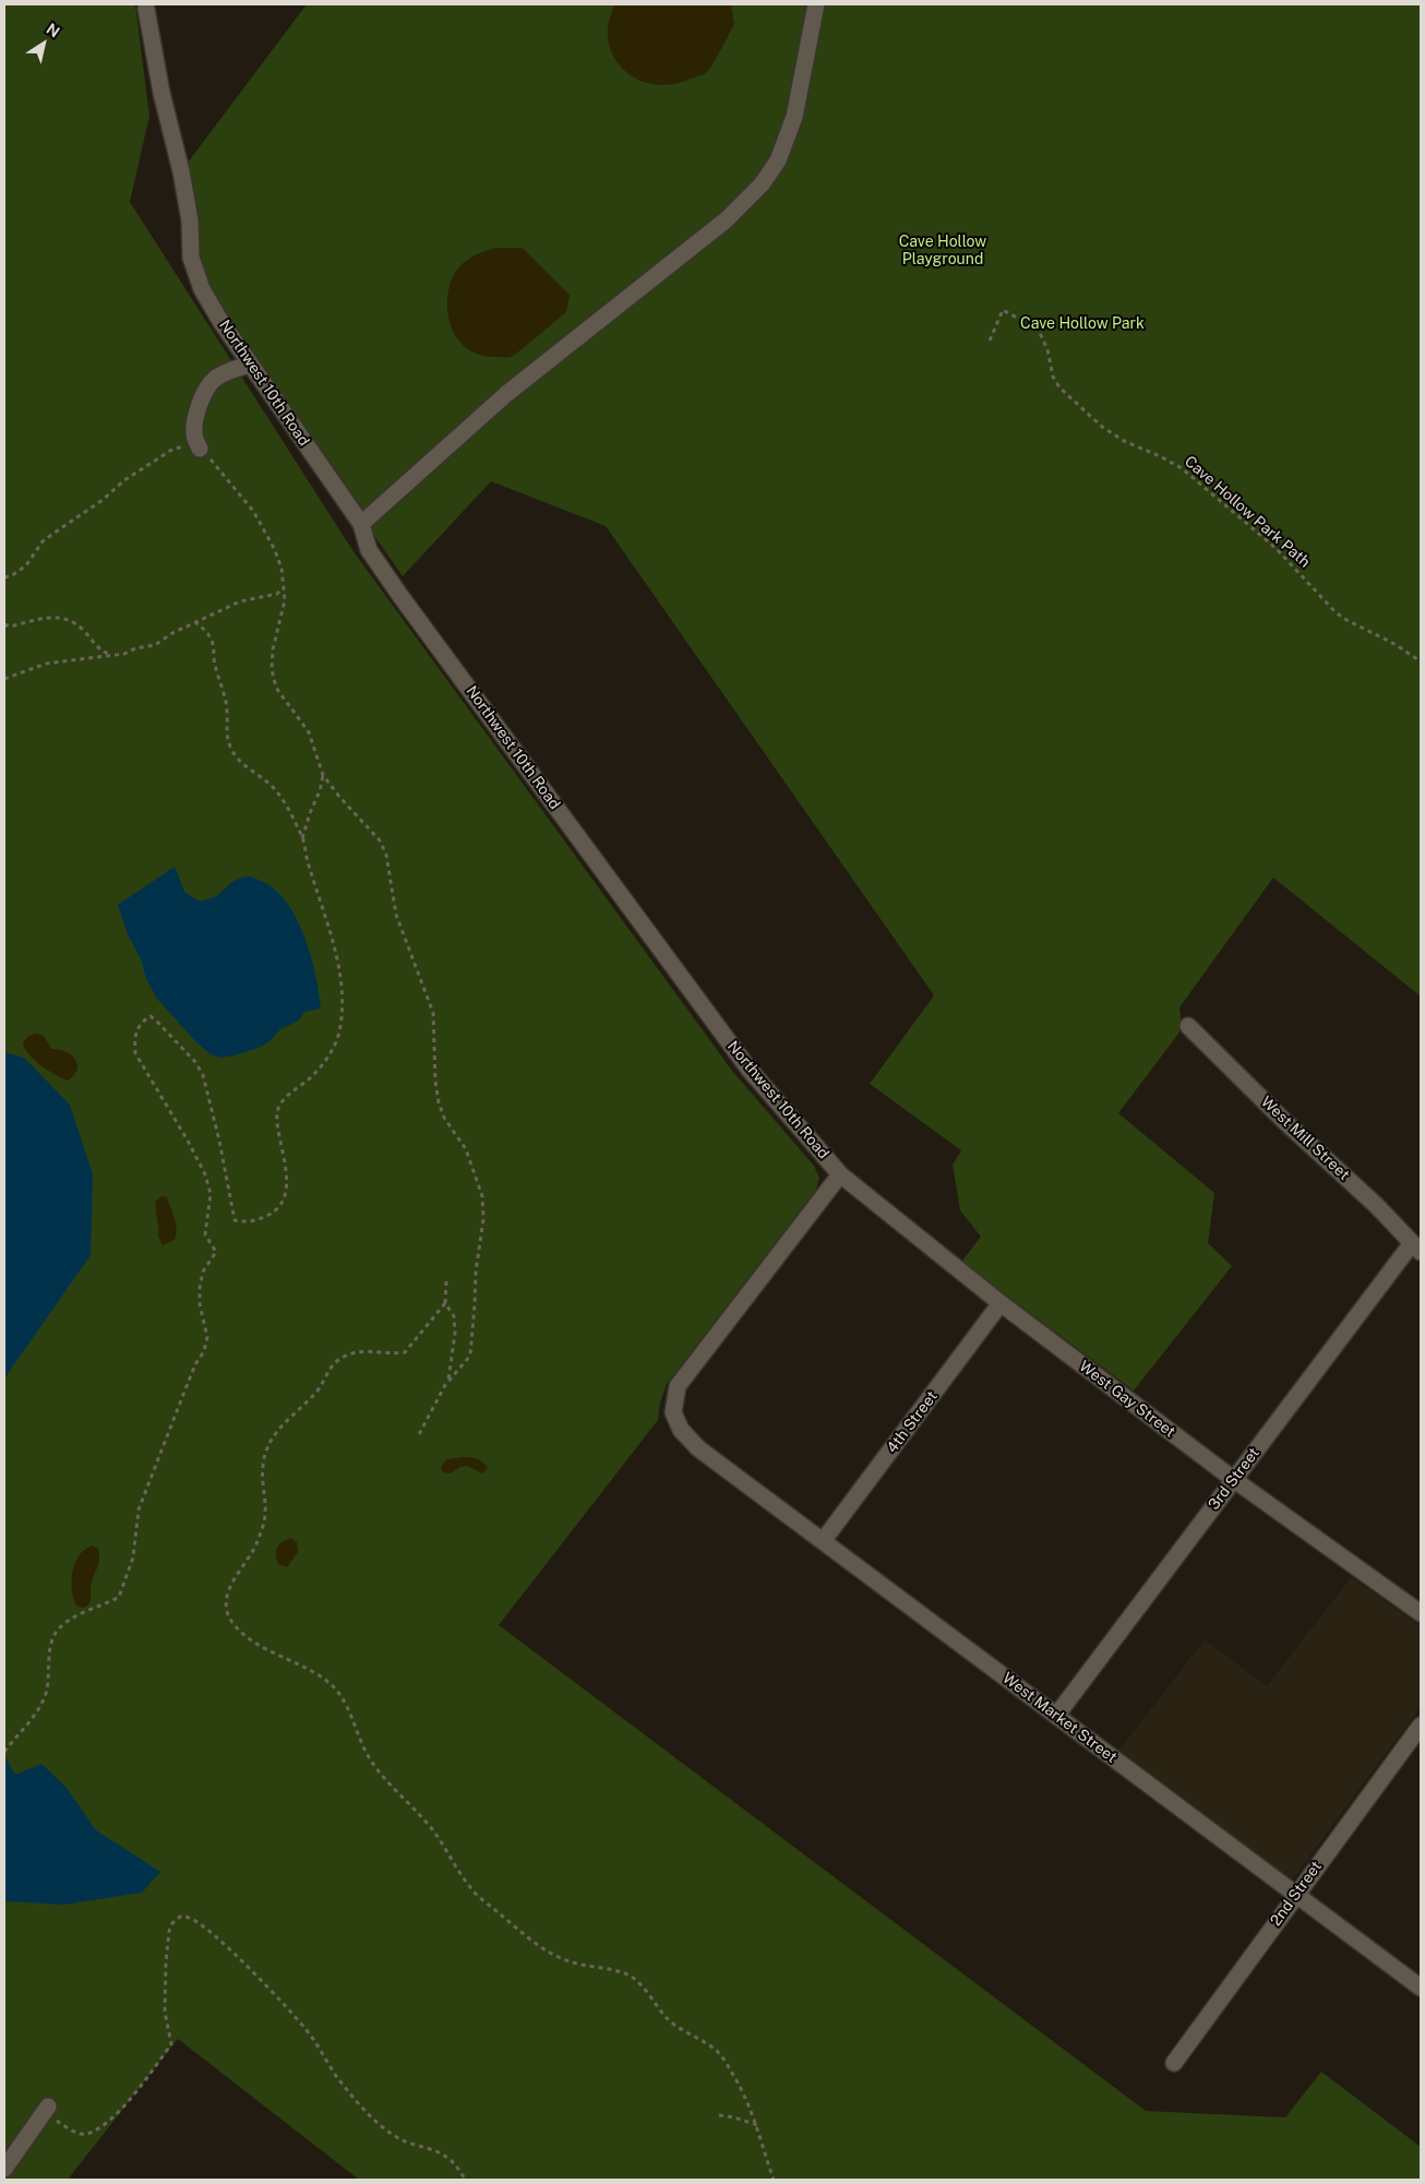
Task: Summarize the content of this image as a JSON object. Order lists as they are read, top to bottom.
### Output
{
  "streets": {
    "street": [
      "Northwest 10th Road",
      "West Mill Street",
      "West Gay Street",
      "4th Street",
      "3rd Street",
      "West Market Street",
      "2nd Street"
    ],
    "path": ["Cave Hollow Park Path"]
  },
  "crossings": [
    ["Northwest 10th Road", "West Gay Street"],
    ["Northwest 10th Road", "West Market Street"],
    ["West Mill Street", "3rd Street"],
    ["West Gay Street", "4th Street"],
    ["West Gay Street", "3rd Street"],
    ["West Gay Street", "West Market Street"],
    ["4th Street", "West Market Street"],
    ["3rd Street", "West Market Street"],
    ["West Market Street", "2nd Street"]
  ],
  "parks": ["Cave Hollow Playground", "Cave Hollow Park"],
  "north": "top right"
}
